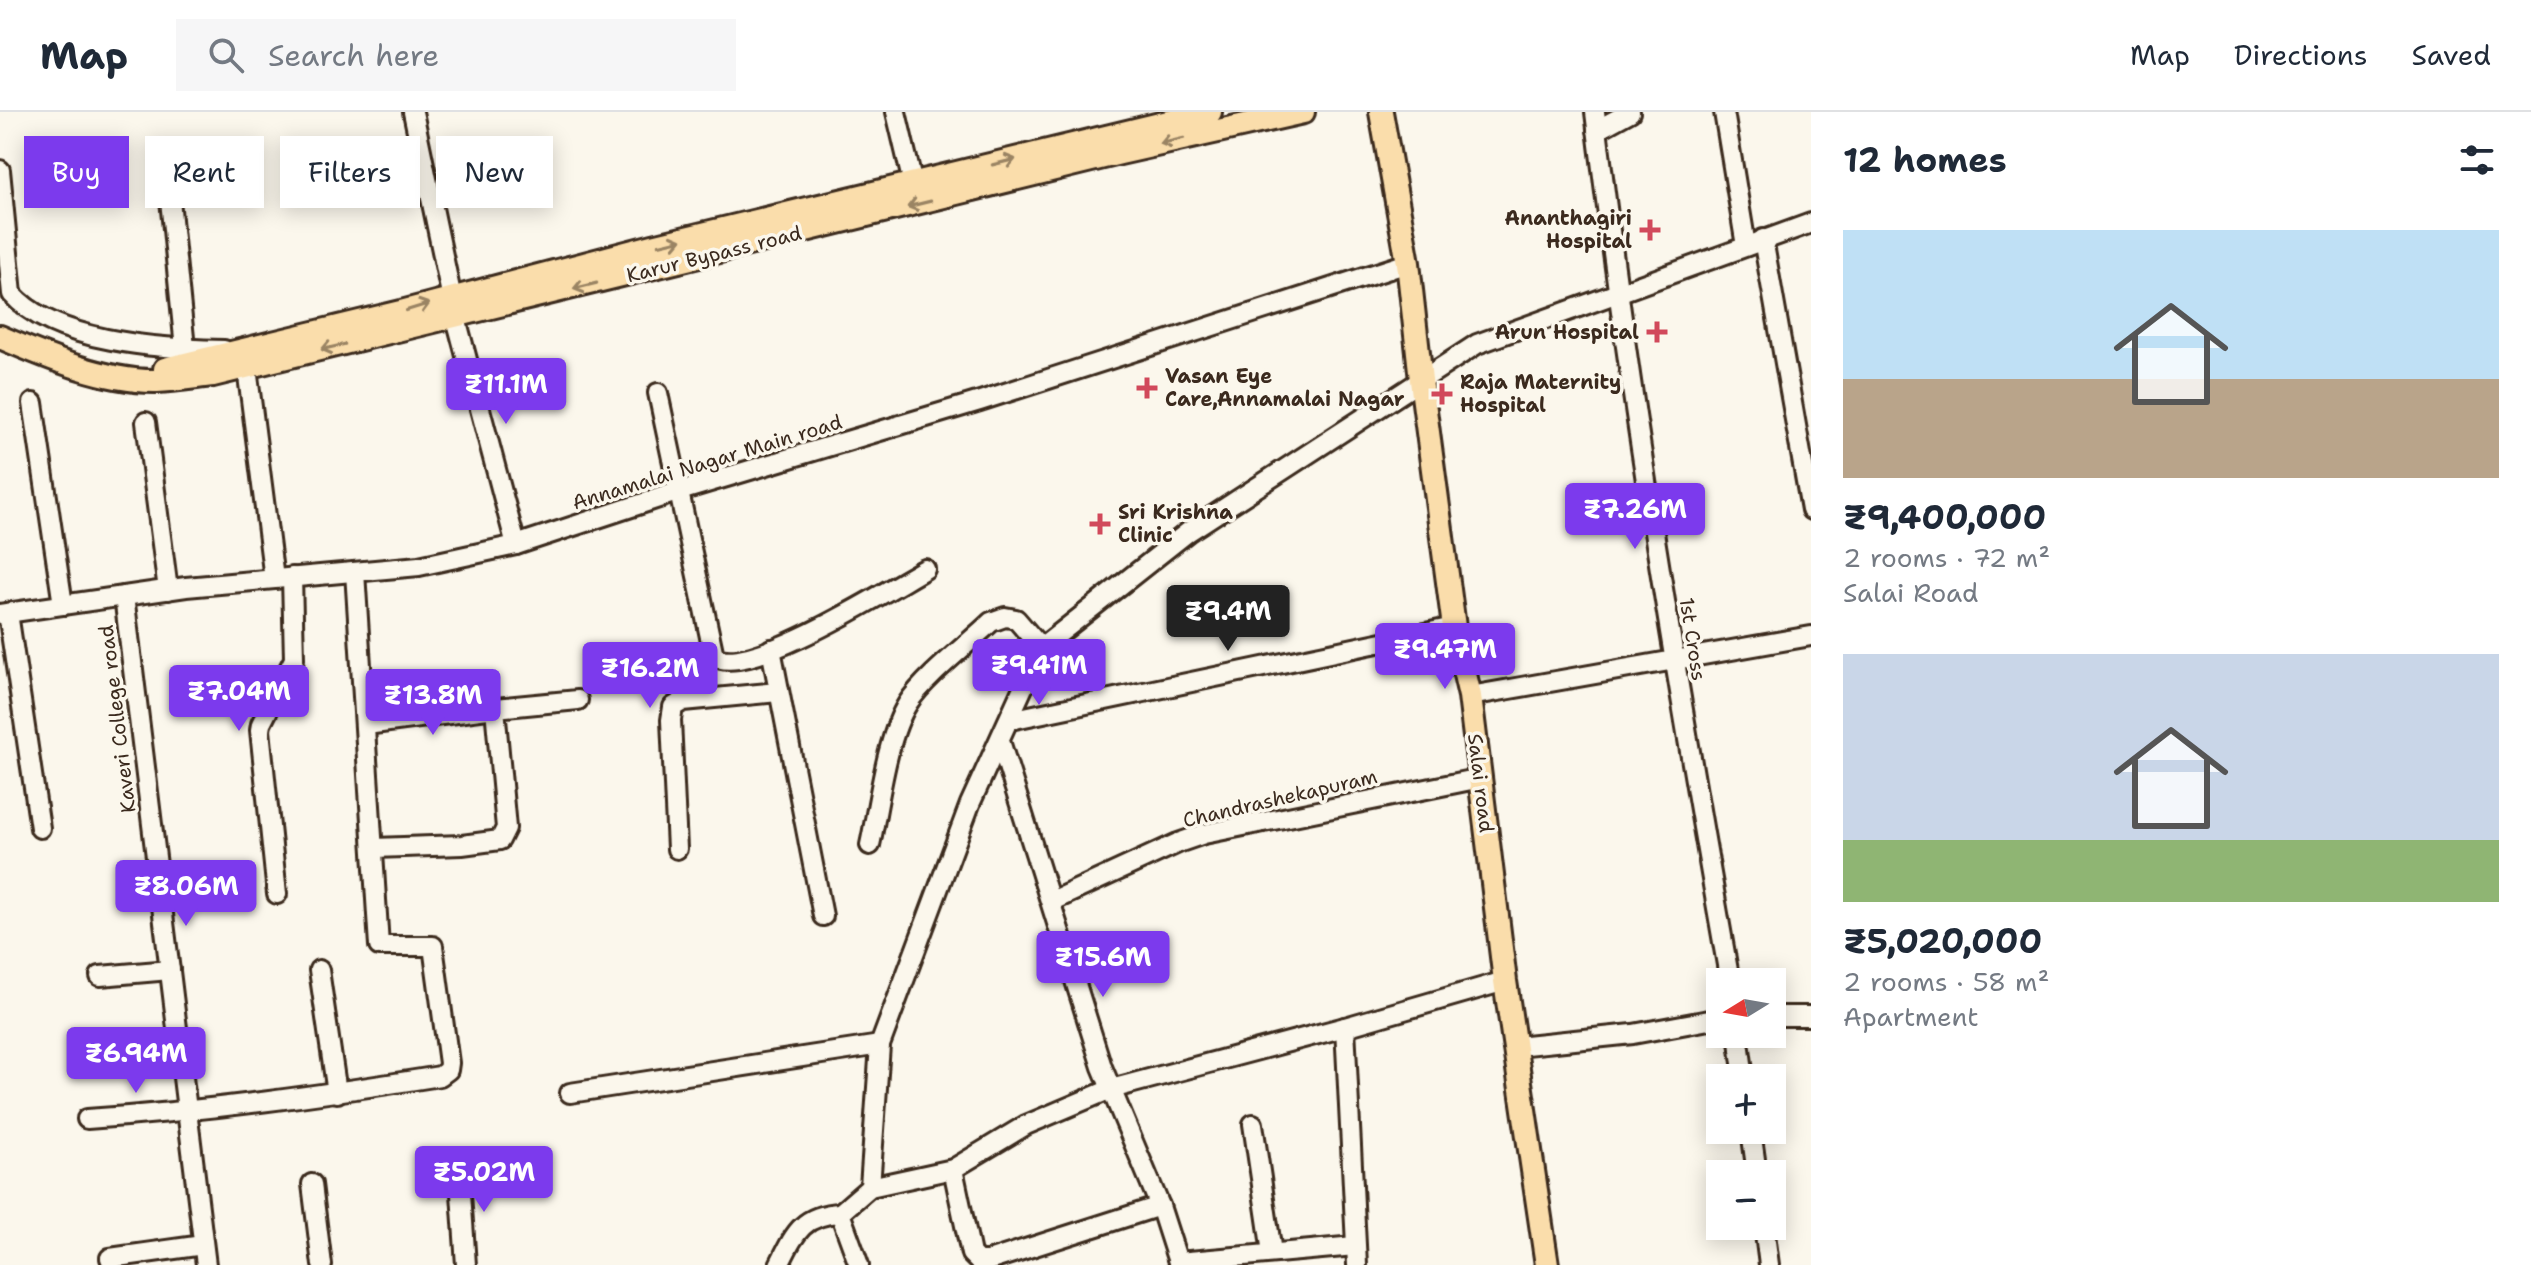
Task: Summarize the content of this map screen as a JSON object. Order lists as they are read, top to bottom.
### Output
{
  "streets": {
    "main road": ["Karur Bypass road", "Salai road"],
    "street": [
      "Annamalai Nagar Main road",
      "1st Cross",
      "Kaveri College road",
      "Chandrashekapuram"
    ]
  },
  "crossings": [
    ["Annamalai Nagar Main road", "Kaveri College road"],
    ["Annamalai Nagar Main road", "Salai road"],
    ["Salai road", "Chandrashekapuram"]
  ],
  "places": {
    "health": [
      "Ananthagiri Hospital",
      "Arun Hospital",
      "Vasan Eye Care,Annamalai Nagar",
      "Raja Maternity Hospital",
      "Sri Krishna Clinic"
    ]
  },
  "north": "left",
  "page": {
    "header": "Map",
    "search": "Search here",
    "nav": ["Map", "Directions", "Saved"],
    "heading": "12 homes",
    "chip": [
      "Buy",
      "Rent",
      "Filters",
      "New"
    ],
    "list": [
      {
        "name": "₹9,400,000",
        "note": "2 rooms · 72 m² · Salai Road"
      },
      {
        "name": "₹5,020,000",
        "note": "2 rooms · 58 m² · Apartment"
      }
    ],
    "price": [
      "₹11.1M",
      "₹7.26M",
      "₹9.4M",
      "₹9.47M",
      "₹9.41M",
      "₹16.2M",
      "₹7.04M",
      "₹13.8M",
      "₹8.06M",
      "₹15.6M",
      "₹6.94M",
      "₹5.02M"
    ],
    "map_buttons": ["+", "−"]
  }
}
